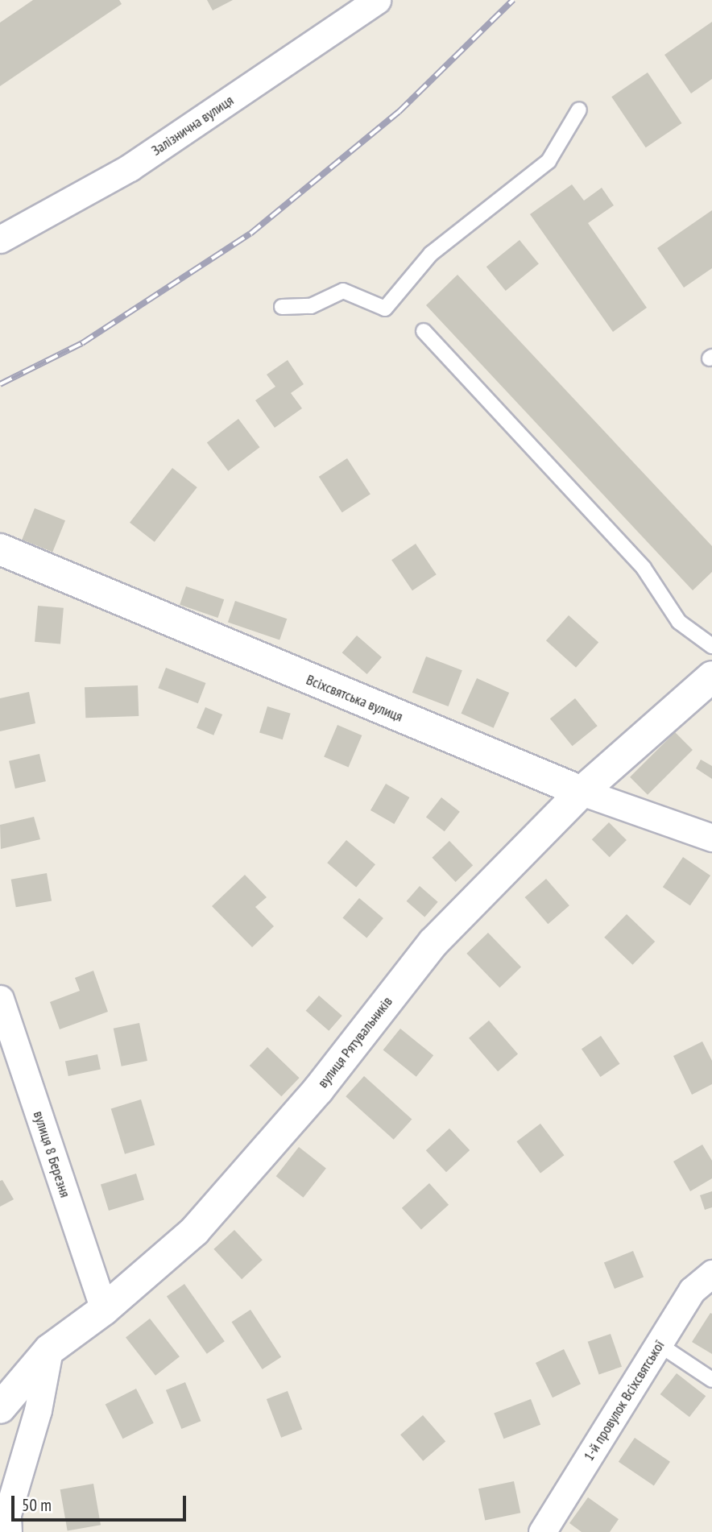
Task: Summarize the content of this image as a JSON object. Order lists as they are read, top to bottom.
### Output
{
  "streets": {
    "main road": ["Всіхсвятська вулиця", "вулиця Рятувальників"],
    "street": ["Залізнична вулиця", "вулиця 8 Березня", "1-й провулок Всіхсвятської"]
  },
  "crossings": [
    ["Всіхсвятська вулиця", "вулиця Рятувальників"],
    ["вулиця Рятувальників", "вулиця 8 Березня"]
  ],
  "scale_bar": "50 m"
}
